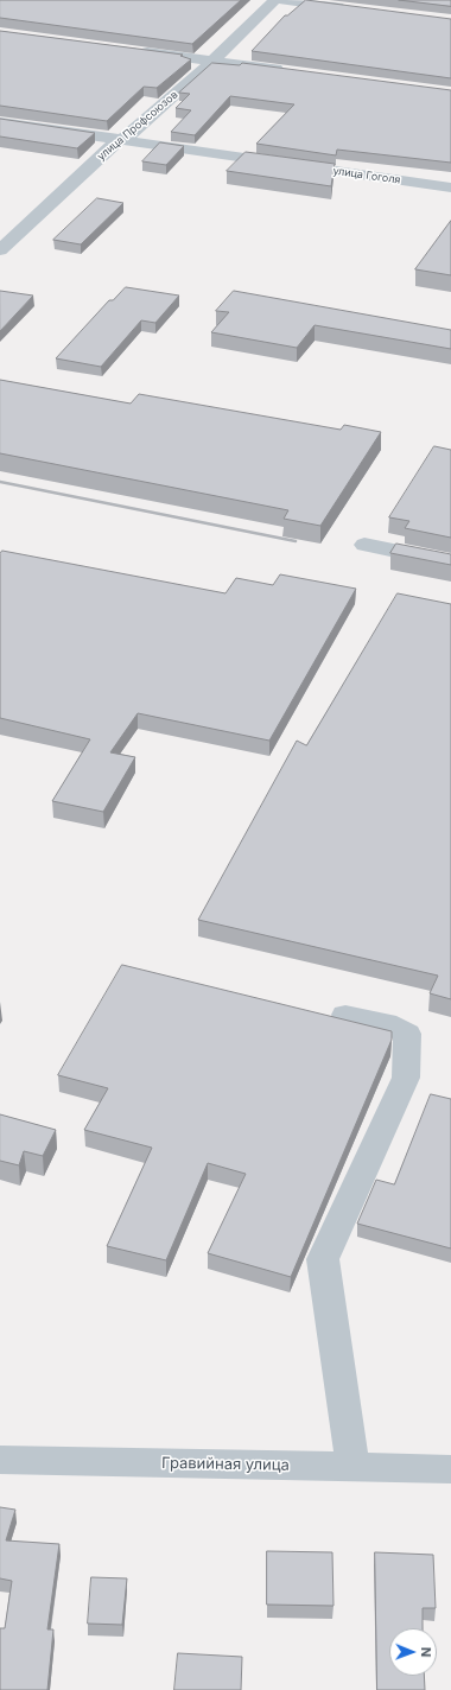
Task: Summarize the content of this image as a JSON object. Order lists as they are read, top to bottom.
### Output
{
  "streets": {
    "street": ["улица Профсоюзов", "улица Гоголя", "Гравийная улица"]
  },
  "crossings": [
    ["улица Профсоюзов", "улица Гоголя"]
  ],
  "north": "right"
}
